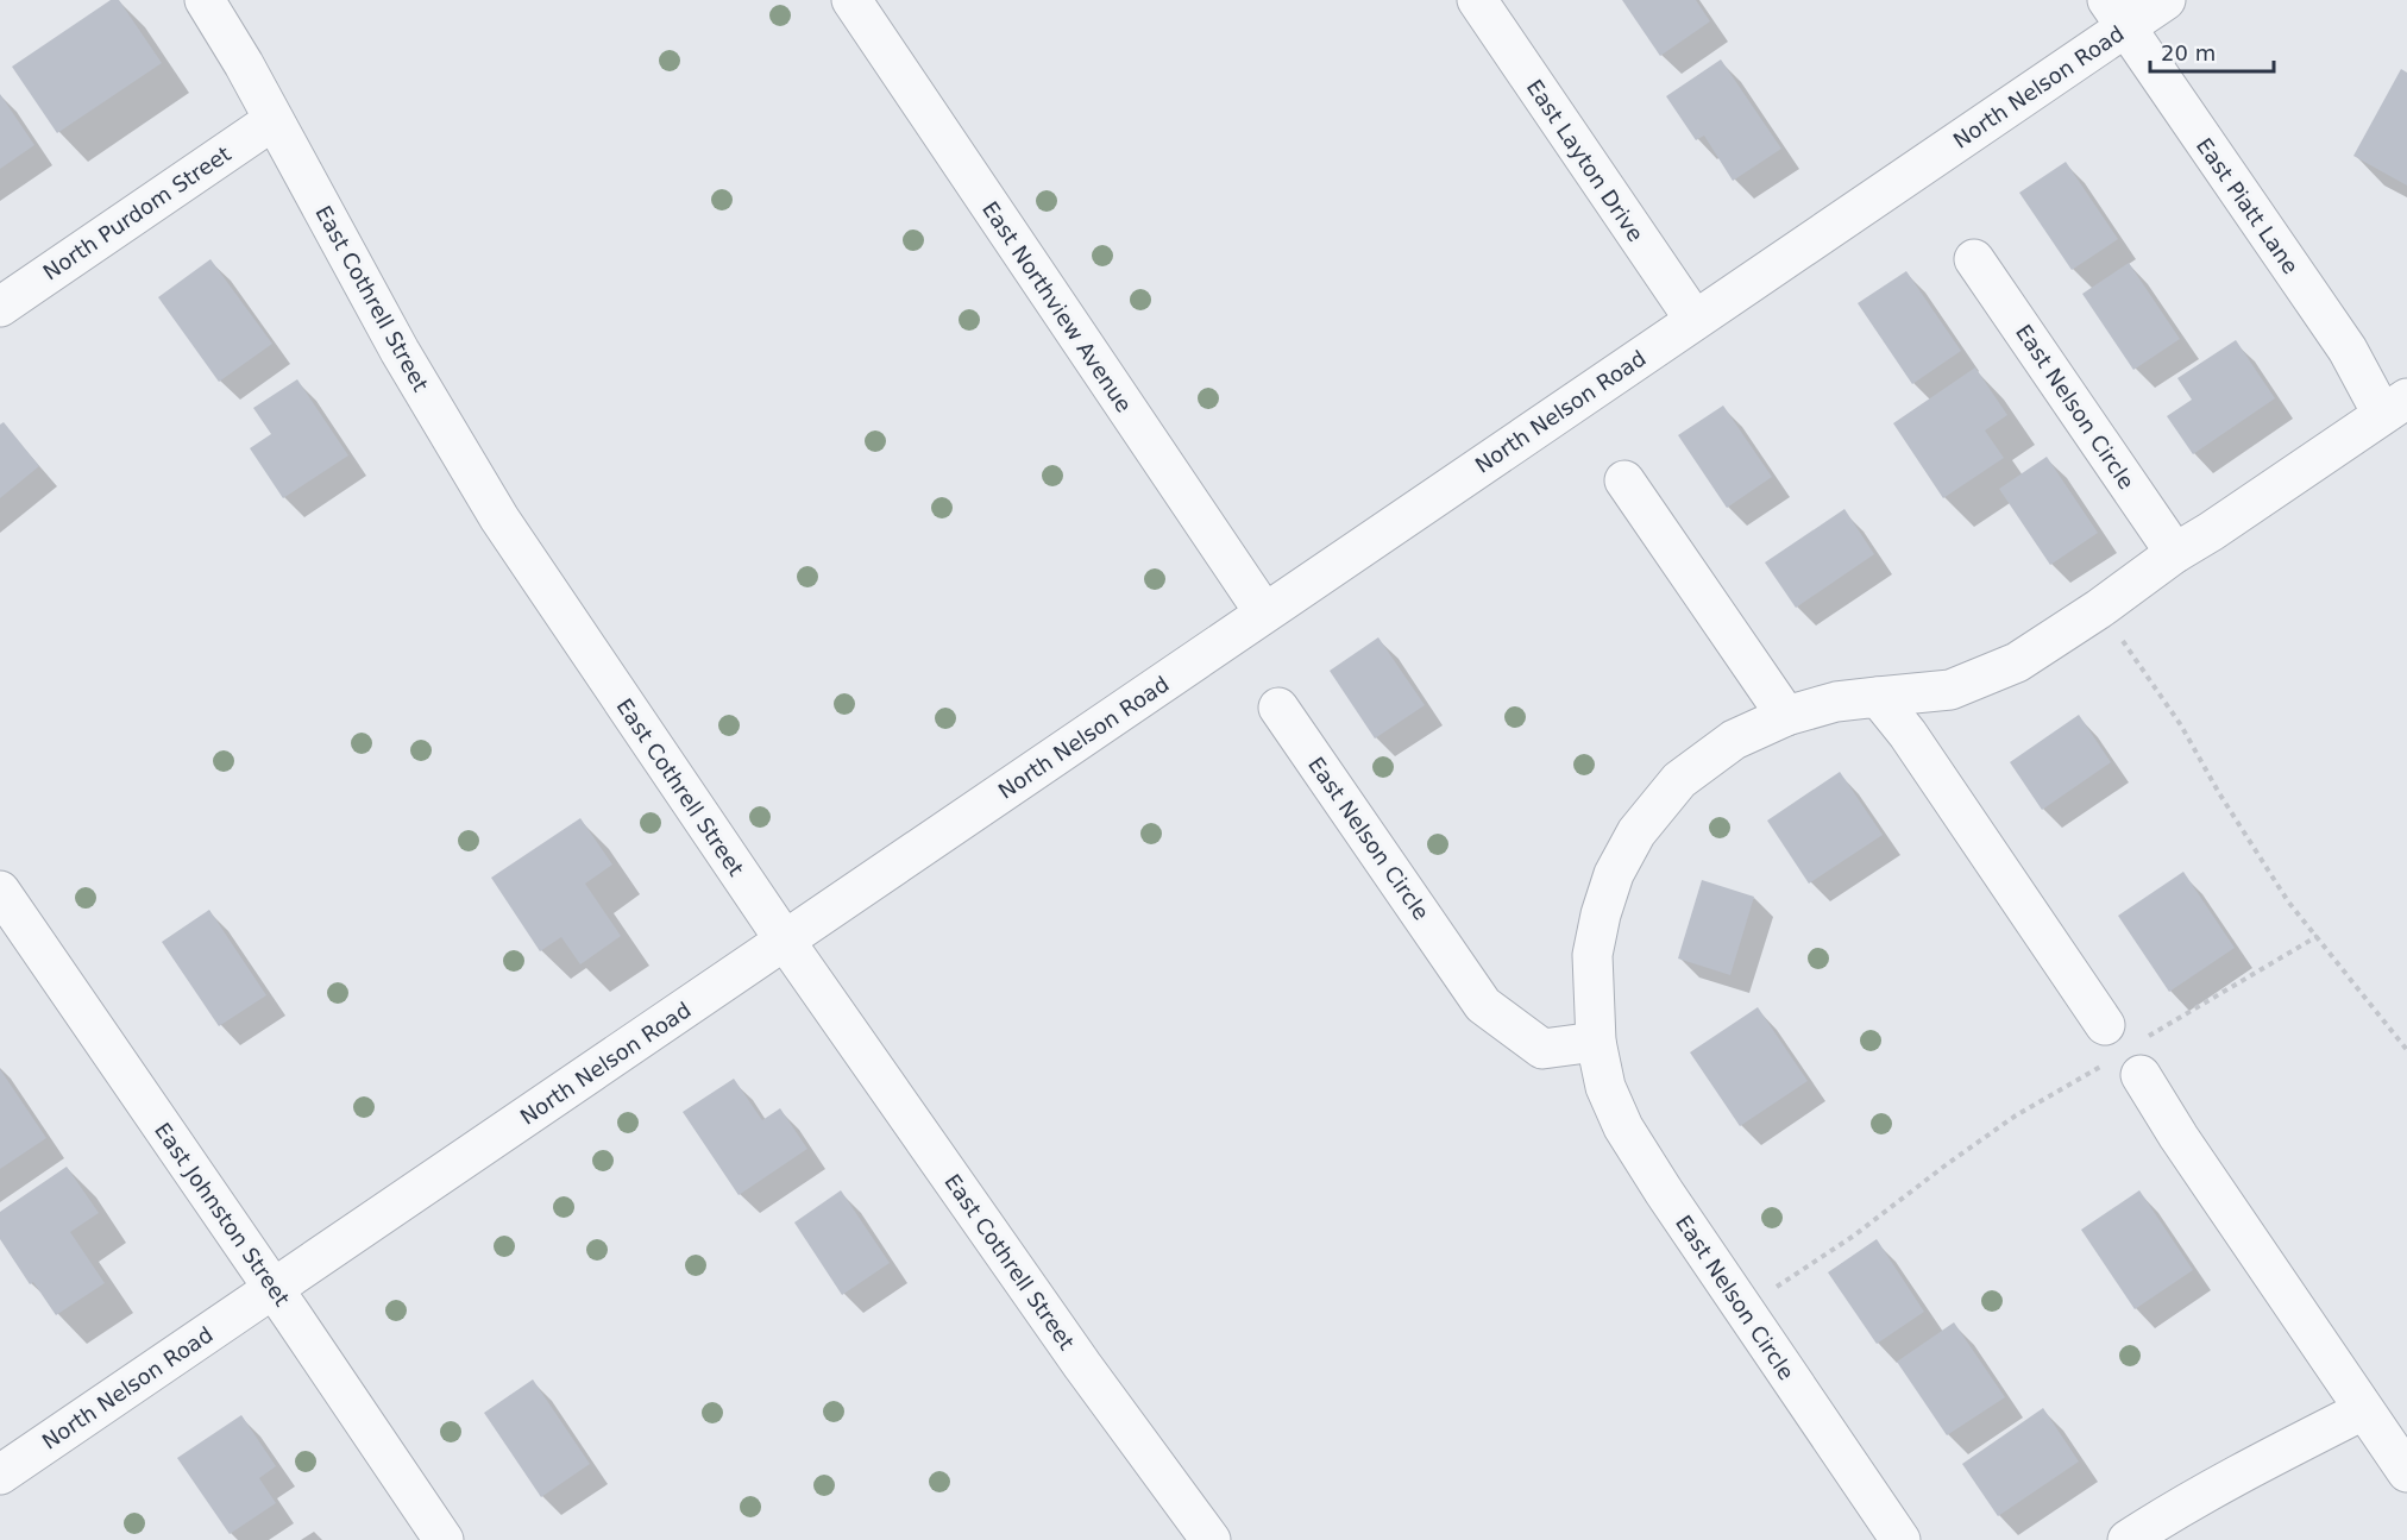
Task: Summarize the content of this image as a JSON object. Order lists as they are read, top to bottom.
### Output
{
  "streets": {
    "street": [
      "North Nelson Road",
      "East Layton Drive",
      "East Piatt Lane",
      "North Purdom Street",
      "East Cothrell Street",
      "East Northview Avenue",
      "East Nelson Circle",
      "East Johnston Street"
    ]
  },
  "crossings": [
    ["North Nelson Road", "East Layton Drive"],
    ["North Nelson Road", "East Piatt Lane"],
    ["North Nelson Road", "East Cothrell Street"],
    ["North Nelson Road", "East Northview Avenue"],
    ["North Nelson Road", "East Johnston Street"],
    ["East Piatt Lane", "East Nelson Circle"],
    ["North Purdom Street", "East Cothrell Street"]
  ],
  "scale_bar": "20 m"
}
